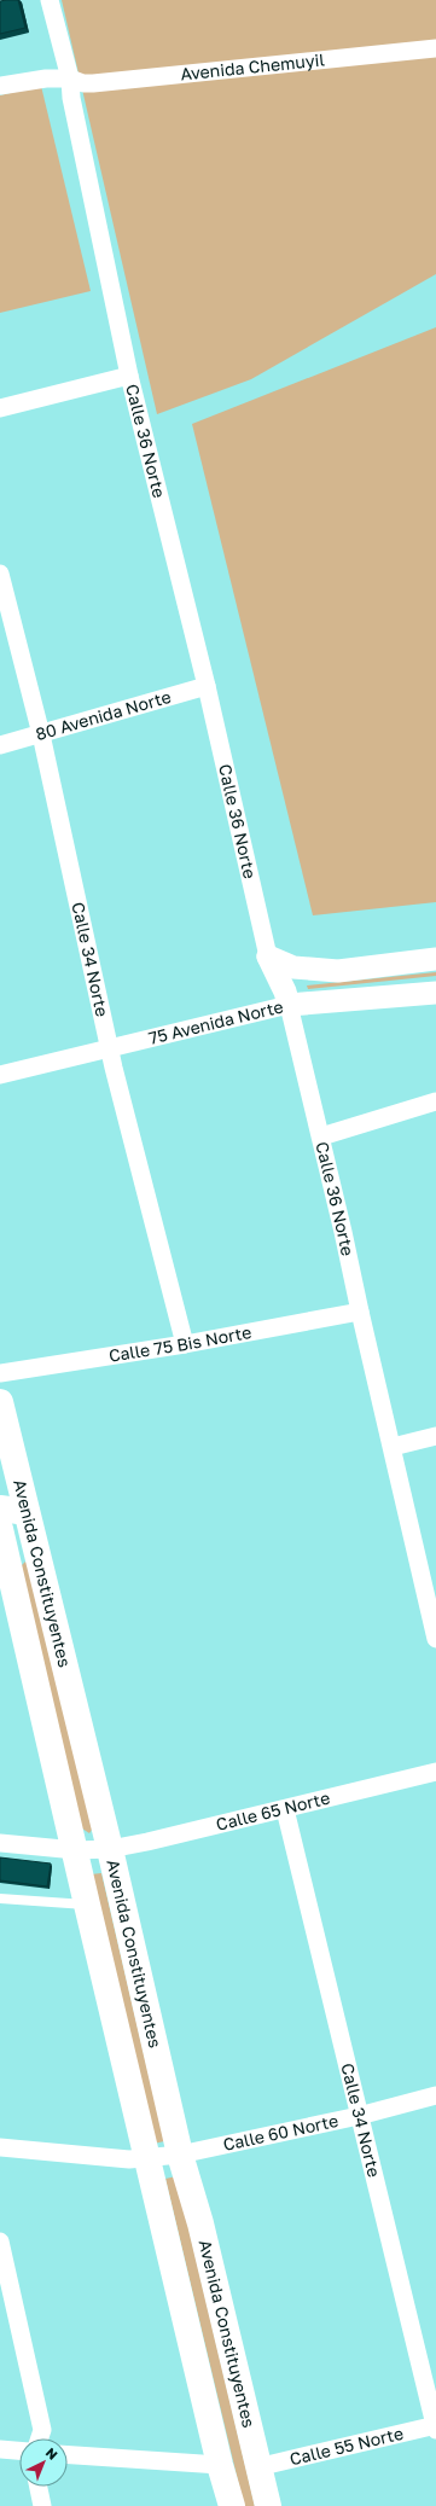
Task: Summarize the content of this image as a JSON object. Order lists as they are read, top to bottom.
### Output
{
  "streets": {
    "main road": ["Avenida Constituyentes"],
    "street": [
      "Avenida Chemuyil",
      "Calle 36 Norte",
      "80 Avenida Norte",
      "Calle 34 Norte",
      "75 Avenida Norte",
      "Calle 75 Bis Norte",
      "Calle 65 Norte",
      "Calle 60 Norte",
      "Calle 55 Norte"
    ]
  },
  "crossings": [
    ["Avenida Chemuyil", "Calle 36 Norte"],
    ["Calle 36 Norte", "80 Avenida Norte"],
    ["Calle 36 Norte", "75 Avenida Norte"],
    ["Calle 36 Norte", "Calle 75 Bis Norte"],
    ["80 Avenida Norte", "Calle 34 Norte"],
    ["Calle 34 Norte", "75 Avenida Norte"],
    ["Calle 34 Norte", "Calle 75 Bis Norte"],
    ["Calle 34 Norte", "Calle 65 Norte"],
    ["Calle 34 Norte", "Calle 60 Norte"],
    ["Calle 34 Norte", "Calle 55 Norte"],
    ["Avenida Constituyentes", "Calle 65 Norte"],
    ["Avenida Constituyentes", "Calle 60 Norte"],
    ["Avenida Constituyentes", "Calle 55 Norte"]
  ],
  "north": "top right"
}
